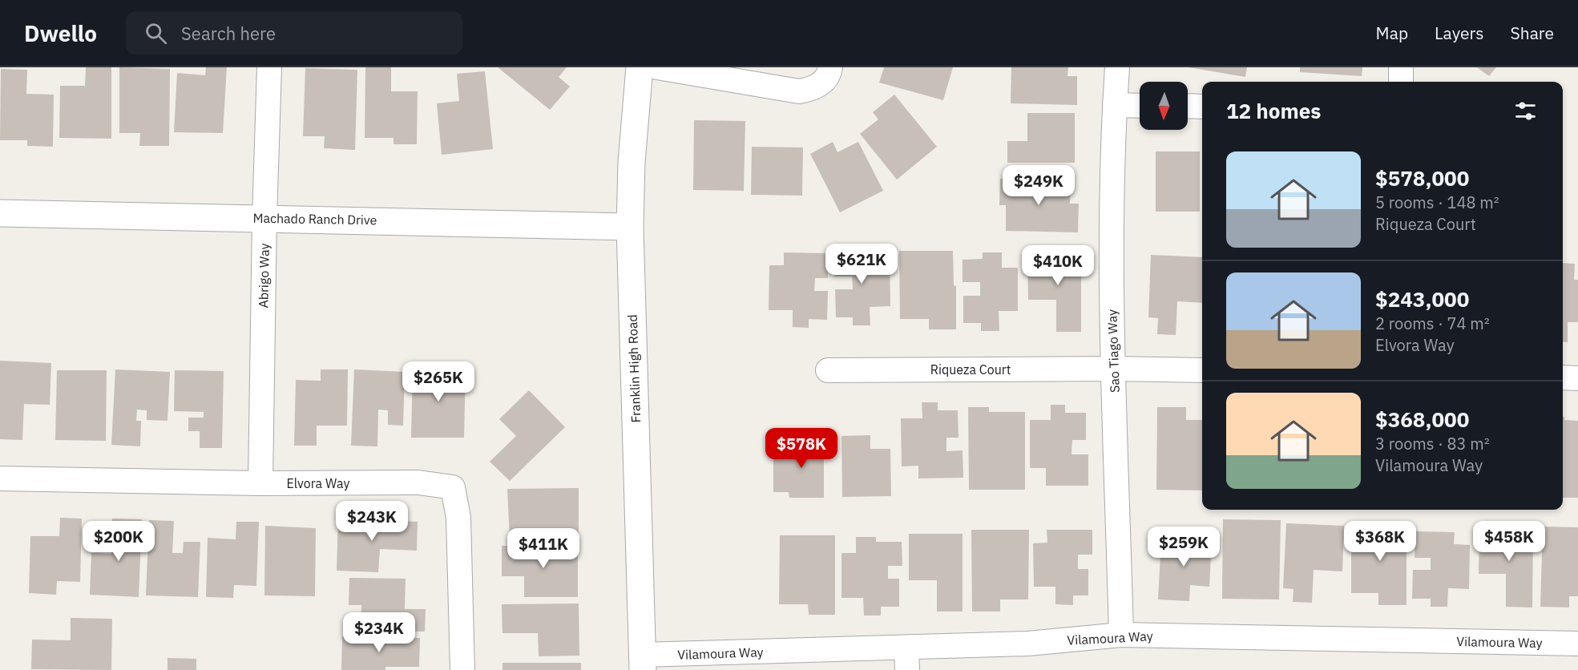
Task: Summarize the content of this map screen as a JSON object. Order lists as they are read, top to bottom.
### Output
{
  "streets": {
    "street": [
      "Machado Ranch Drive",
      "Abrigo Way",
      "Sao Tiago Way",
      "Franklin High Road",
      "Riqueza Court",
      "Elvora Way",
      "Vilamoura Way"
    ]
  },
  "crossings": [
    ["Machado Ranch Drive", "Abrigo Way"],
    ["Machado Ranch Drive", "Franklin High Road"],
    ["Abrigo Way", "Elvora Way"],
    ["Sao Tiago Way", "Riqueza Court"],
    ["Sao Tiago Way", "Vilamoura Way"],
    ["Franklin High Road", "Vilamoura Way"]
  ],
  "north": "bottom",
  "page": {
    "header": "Dwello",
    "search": "Search here",
    "nav": ["Map", "Layers", "Share"],
    "heading": "12 homes",
    "list": [
      {
        "name": "$578,000",
        "note": "5 rooms · 148 m² · Riqueza Court"
      },
      {
        "name": "$243,000",
        "note": "2 rooms · 74 m² · Elvora Way"
      },
      {
        "name": "$368,000",
        "note": "3 rooms · 83 m² · Vilamoura Way"
      }
    ],
    "price": [
      "$249K",
      "$621K",
      "$410K",
      "$265K",
      "$578K",
      "$243K",
      "$200K",
      "$368K",
      "$458K",
      "$259K",
      "$411K",
      "$234K"
    ]
  }
}
